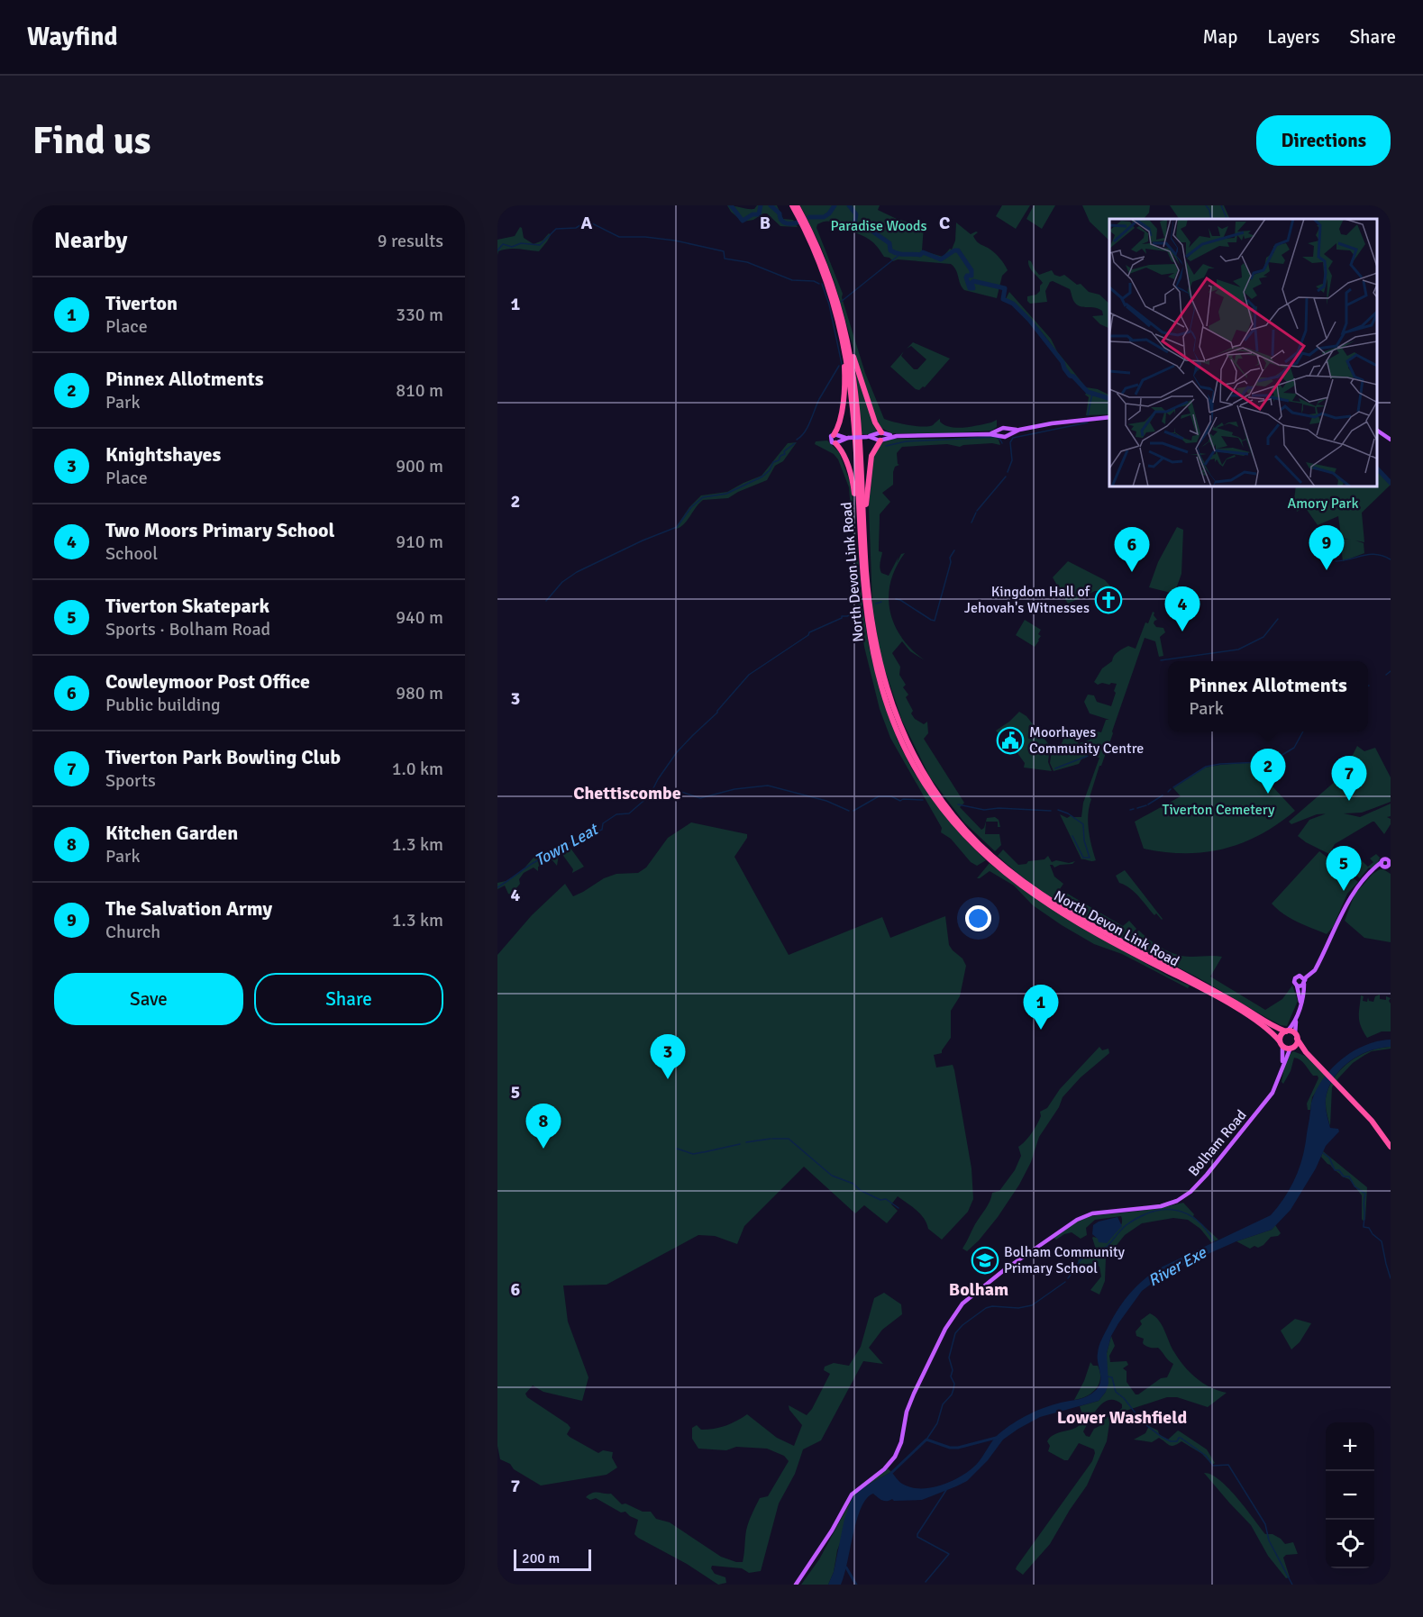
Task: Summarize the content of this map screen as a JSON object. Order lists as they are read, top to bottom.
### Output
{
  "streets": {
    "highway": ["North Devon Link Road"],
    "main road": ["Bolham Road"]
  },
  "crossings": [
    ["North Devon Link Road", "Bolham Road"]
  ],
  "districts": ["Chettiscombe", "Bolham", "Lower Washfield"],
  "water": ["Town Leat", "River Exe"],
  "parks": ["Paradise Woods", "Amory Park", "Tiverton Cemetery"],
  "places": {
    "church": ["Kingdom Hall of Jehovah's Witnesses"],
    "public building": ["Moorhayes Community Centre"],
    "school or university": ["Bolham Community Primary School"]
  },
  "scale_bar": "200 m",
  "page": {
    "header": "Wayfind",
    "nav": ["Map", "Layers", "Share"],
    "buttons": [
      "Directions",
      ["Save", "Share"]
    ],
    "title": "Find us",
    "heading": ["Nearby", "9 results"],
    "list": [
      {
        "mark": "1",
        "name": "Tiverton",
        "note": "Place",
        "value": "330 m"
      },
      {
        "mark": "2",
        "name": "Pinnex Allotments",
        "note": "Park",
        "value": "810 m"
      },
      {
        "mark": "3",
        "name": "Knightshayes",
        "note": "Place",
        "value": "900 m"
      },
      {
        "mark": "4",
        "name": "Two Moors Primary School",
        "note": "School",
        "value": "910 m"
      },
      {
        "mark": "5",
        "name": "Tiverton Skatepark",
        "note": "Sports · Bolham Road",
        "value": "940 m"
      },
      {
        "mark": "6",
        "name": "Cowleymoor Post Office",
        "note": "Public building",
        "value": "980 m"
      },
      {
        "mark": "7",
        "name": "Tiverton Park Bowling Club",
        "note": "Sports",
        "value": "1.0 km"
      },
      {
        "mark": "8",
        "name": "Kitchen Garden",
        "note": "Park",
        "value": "1.3 km"
      },
      {
        "mark": "9",
        "name": "The Salvation Army",
        "note": "Church",
        "value": "1.3 km"
      }
    ],
    "pins": [
      "9",
      "6",
      "4",
      "2",
      "7",
      "5",
      "1",
      "3",
      "8"
    ],
    "popup": ["Pinnex Allotments", "Park"],
    "map_buttons": ["+", "−"],
    "scale": "200 m"
  },
  "grid": {
    "columns": ["A", "B", "C"],
    "rows": [
      "1",
      "2",
      "3",
      "4",
      "5",
      "6",
      "7"
    ]
  }
}
